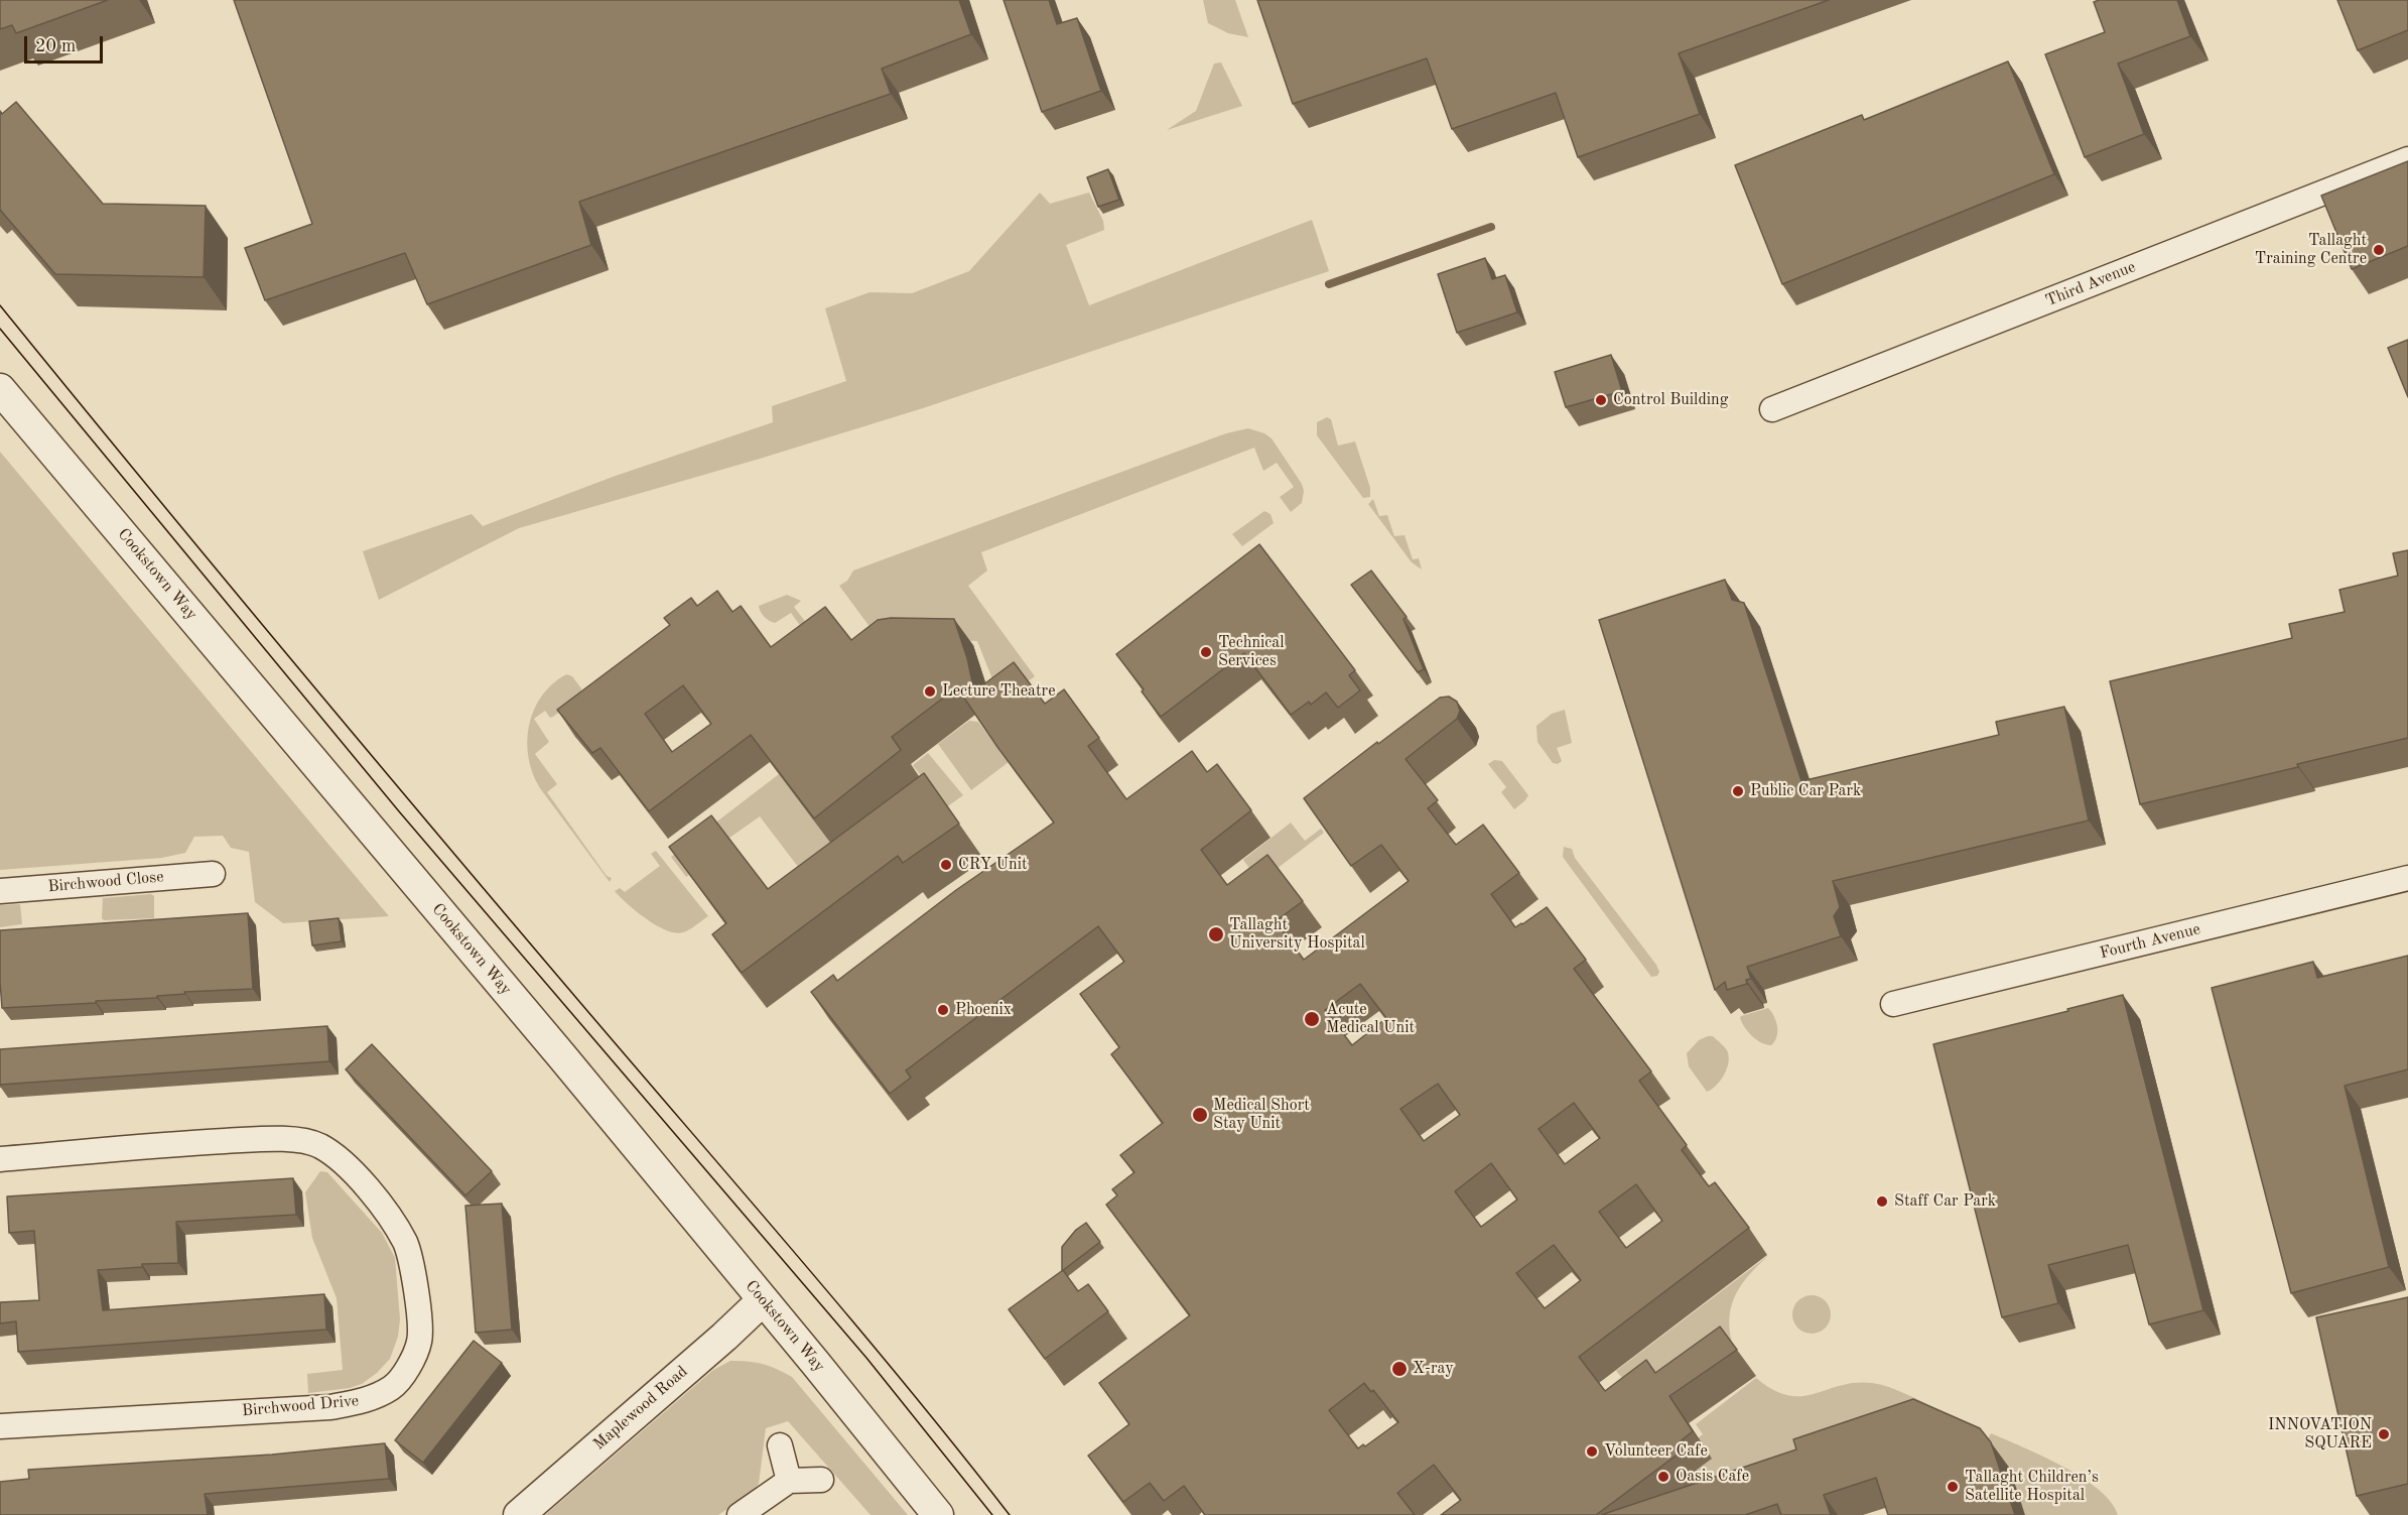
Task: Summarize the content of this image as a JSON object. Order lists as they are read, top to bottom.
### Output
{
  "streets": {
    "street": [
      "Third Avenue",
      "Cookstown Way",
      "Birchwood Close",
      "Fourth Avenue",
      "Birchwood Drive",
      "Maplewood Road"
    ]
  },
  "crossings": [
    ["Cookstown Way", "Maplewood Road"]
  ],
  "places": [
    "Tallaght Training Centre",
    "Control Building",
    "Technical Services",
    "Lecture Theatre",
    "Public Car Park",
    "CRY Unit",
    "Tallaght University Hospital",
    "Phoenix",
    "Acute Medical Unit",
    "Medical Short Stay Unit",
    "Staff Car Park",
    "X-ray",
    "INNOVATION SQUARE",
    "Volunteer Cafe",
    "Oasis Cafe",
    "Tallaght Children’s Satellite Hospital"
  ],
  "scale_bar": "20 m"
}
